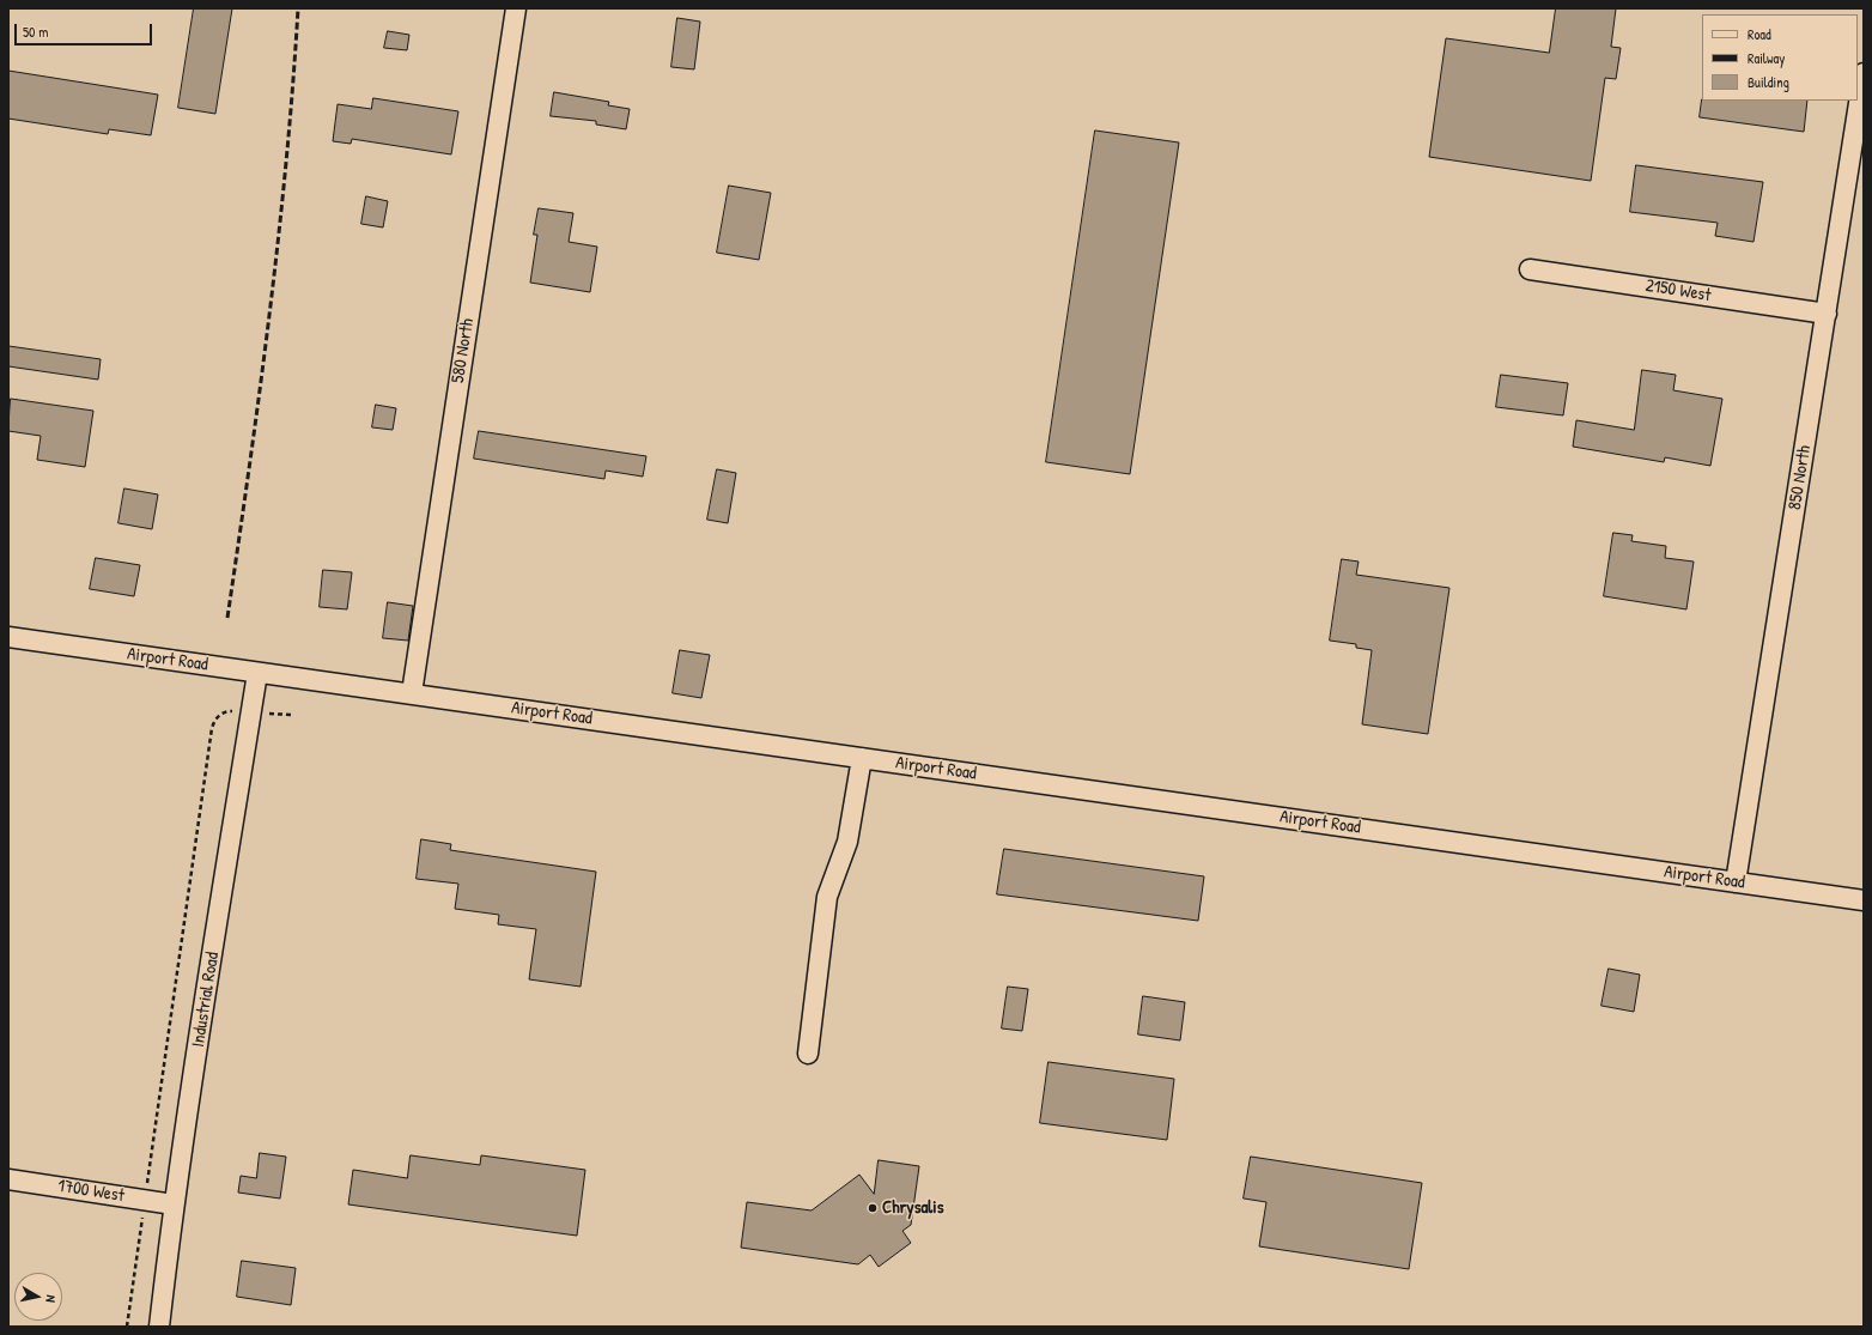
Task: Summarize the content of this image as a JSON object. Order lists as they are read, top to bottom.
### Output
{
  "streets": {
    "street": [
      "2150 West",
      "580 North",
      "850 North",
      "Airport Road",
      "Industrial Road",
      "1700 West"
    ]
  },
  "crossings": [
    ["2150 West", "850 North"],
    ["580 North", "Airport Road"],
    ["850 North", "Airport Road"],
    ["Airport Road", "Industrial Road"],
    ["Industrial Road", "1700 West"]
  ],
  "places": ["Chrysalis"],
  "legend": ["Road", "Railway", "Building"],
  "scale_bar": "50 m",
  "north": "right"
}
